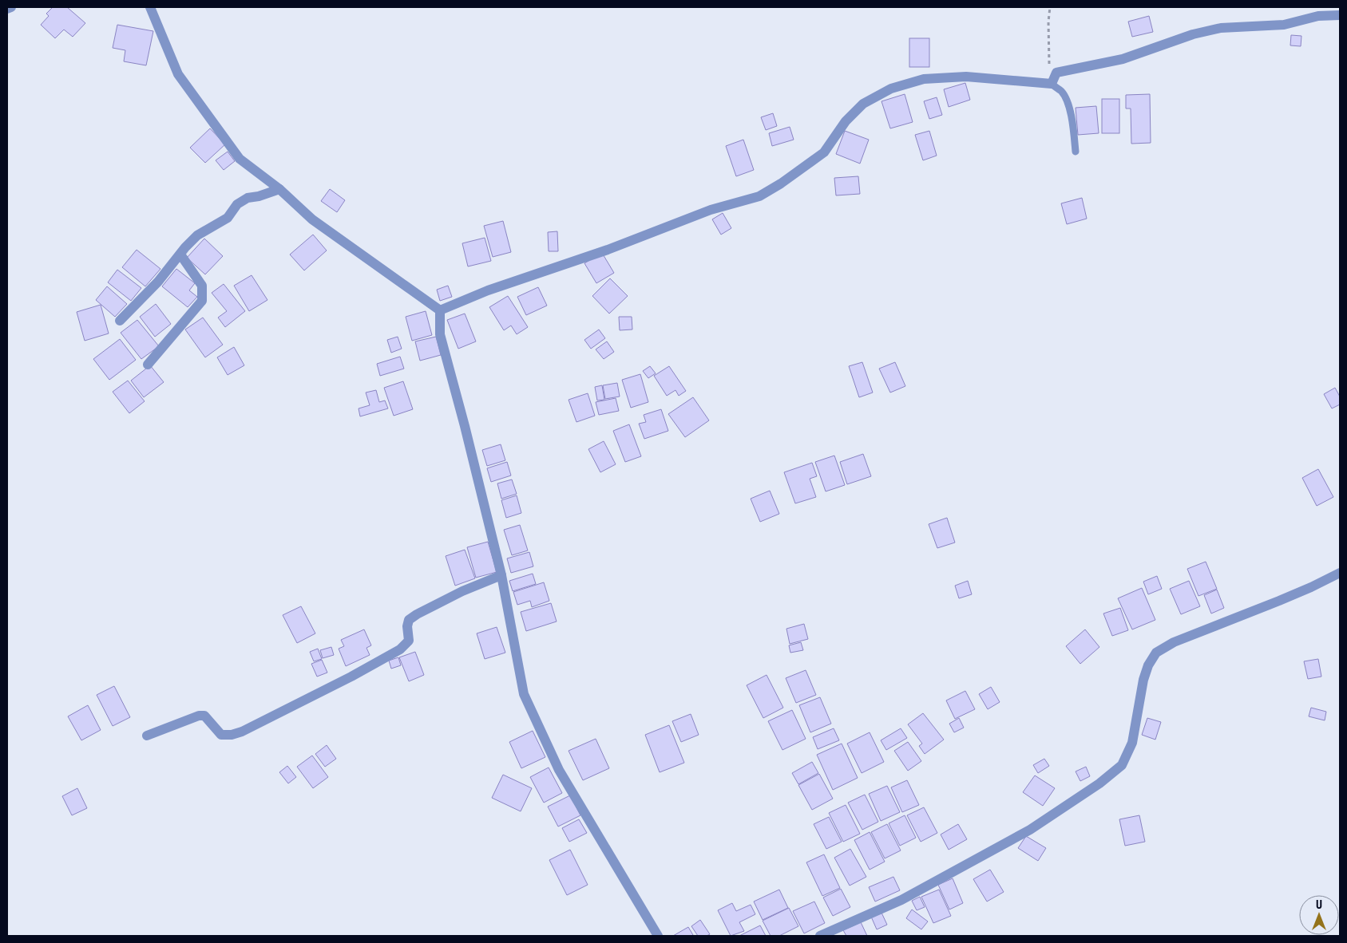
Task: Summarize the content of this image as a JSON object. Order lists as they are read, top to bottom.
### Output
{
  "north": "top"
}
